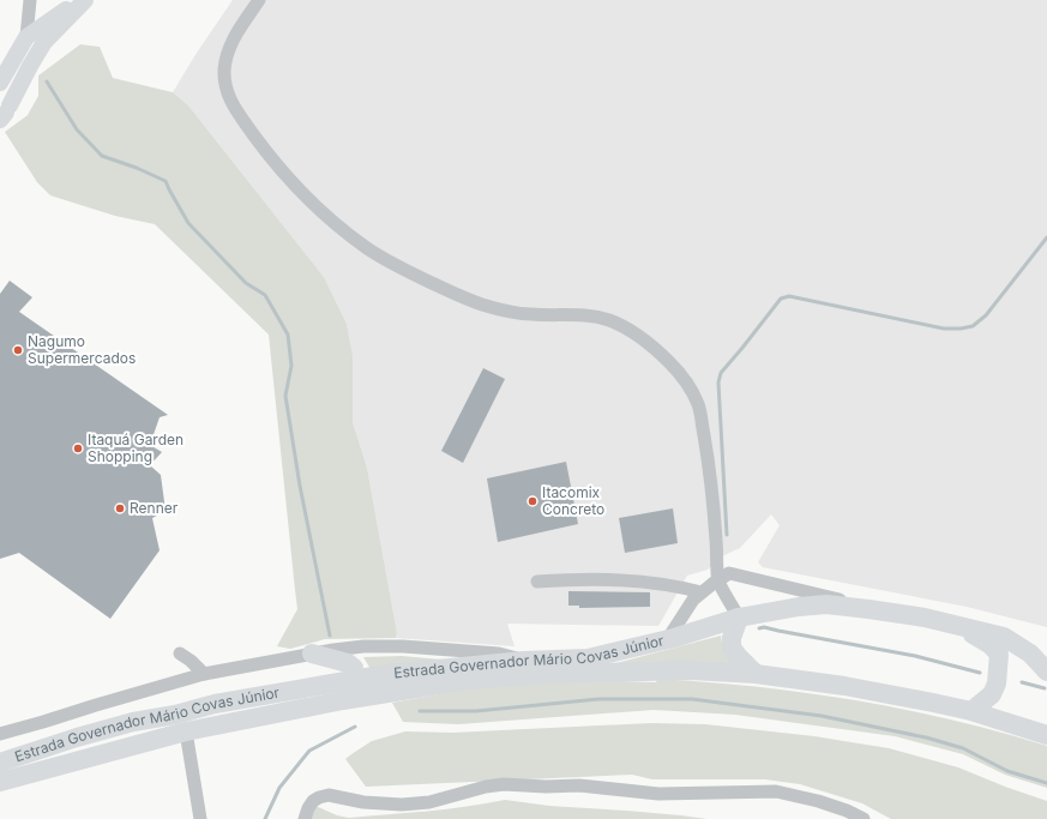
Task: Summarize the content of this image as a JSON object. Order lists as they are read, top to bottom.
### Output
{
  "streets": {
    "highway": ["Estrada Governador Mário Covas Júnior"]
  },
  "places": [
    "Nagumo Supermercados",
    "Itaquá Garden Shopping",
    "Itacomix Concreto",
    "Renner"
  ]
}
